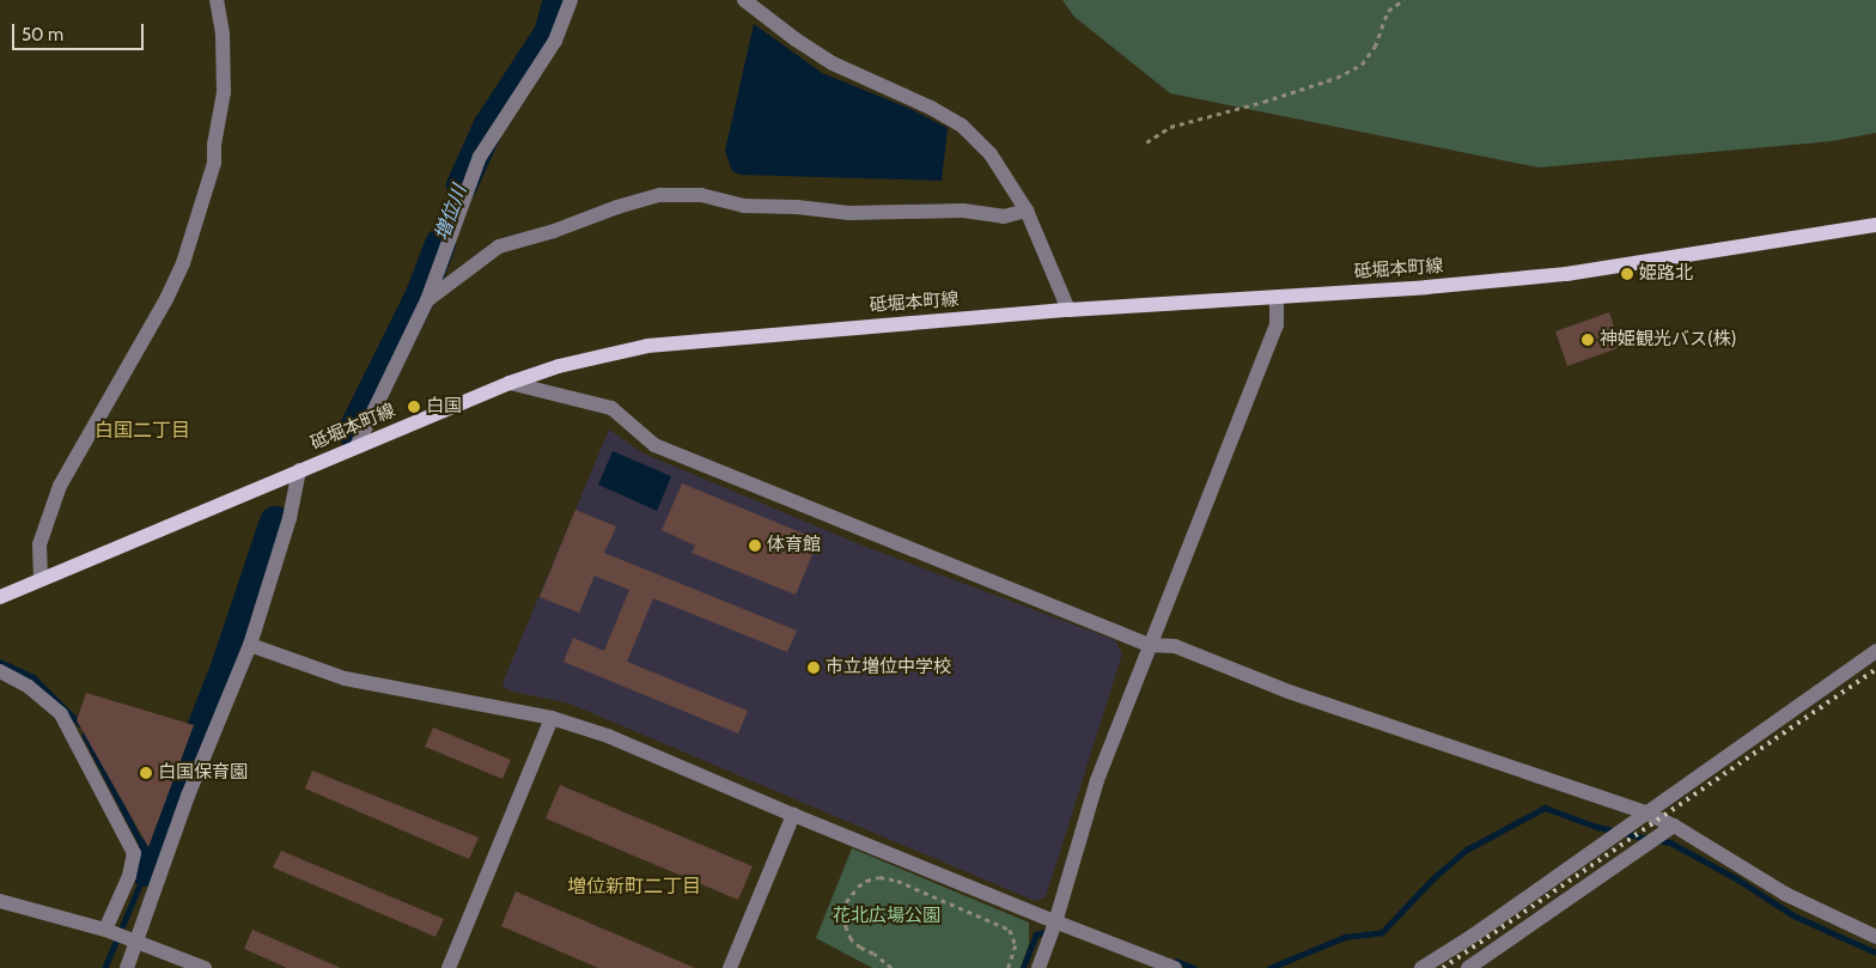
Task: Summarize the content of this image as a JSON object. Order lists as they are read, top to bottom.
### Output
{
  "streets": {
    "main road": ["砥堀本町線"]
  },
  "districts": ["白国二丁目", "増位新町二丁目"],
  "water": ["増位川"],
  "parks": ["花北広場公園"],
  "places": [
    "姫路北",
    "神姫観光バス(株)",
    "白国",
    "体育館",
    "市立増位中学校",
    "白国保育園"
  ],
  "scale_bar": "50 m"
}
